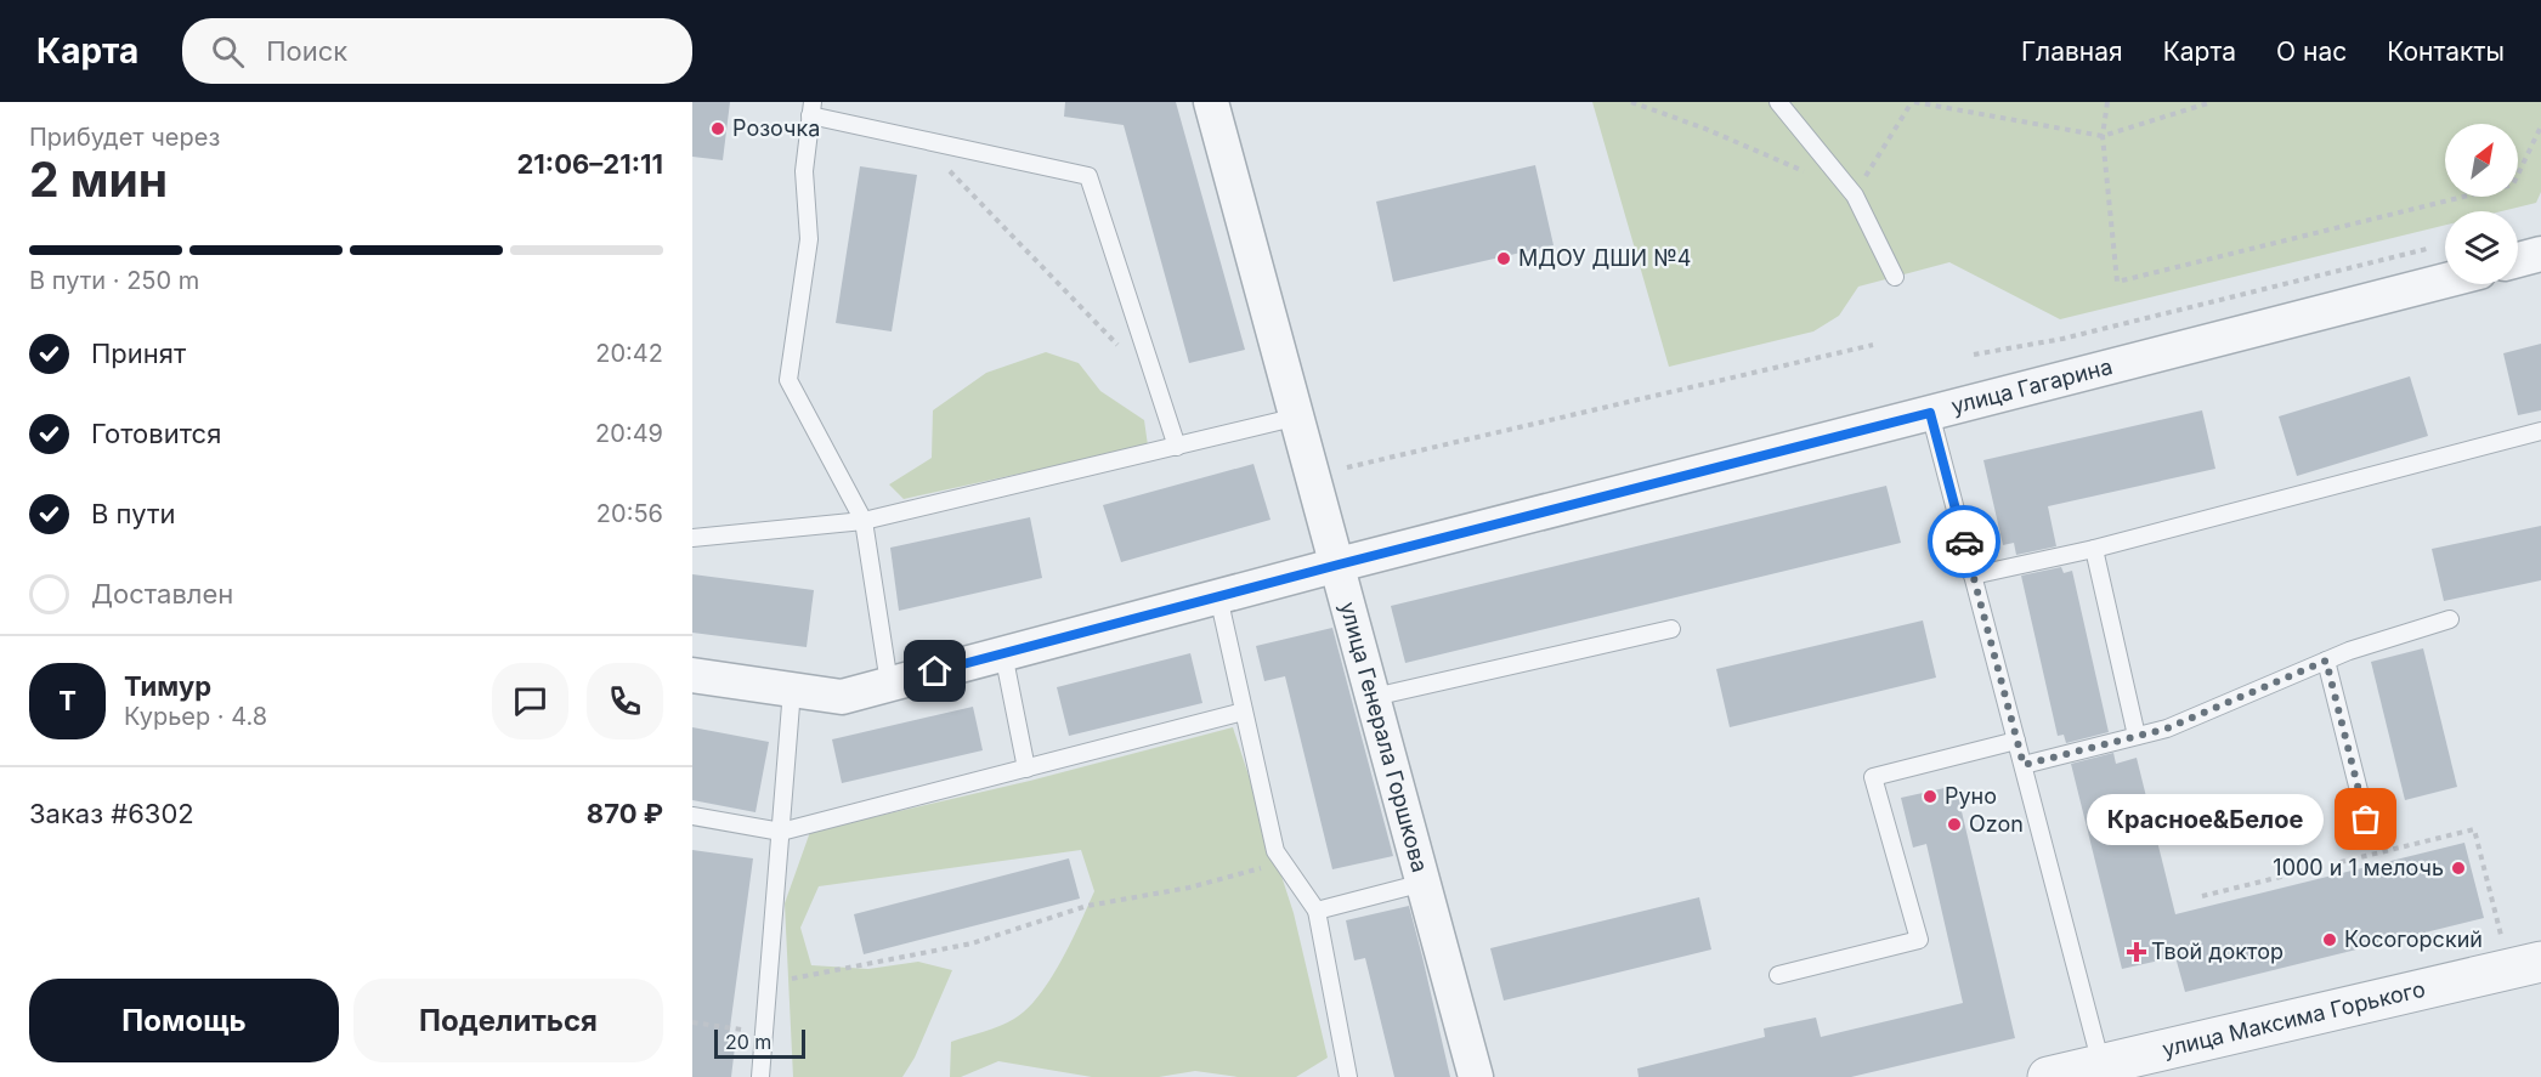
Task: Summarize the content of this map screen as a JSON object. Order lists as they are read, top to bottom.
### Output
{
  "streets": {
    "street": ["улица Гагарина", "улица Генерала Горшкова", "улица Максима Горького"]
  },
  "crossings": [
    ["улица Гагарина", "улица Генерала Горшкова"]
  ],
  "places": {
    "other": [
      "Розочка",
      "МДОУ ДШИ №4",
      "Руно",
      "Красное&Белое",
      "Ozon",
      "1000 и 1 мелочь",
      "Косогорский"
    ],
    "health": ["Твой доктор"]
  },
  "scale_bar": "20 m",
  "north": "top right",
  "page": {
    "header": "Карта",
    "search": "Поиск",
    "nav": [
      "Главная",
      "Карта",
      "О нас",
      "Контакты"
    ],
    "heading": ["2 мин", "Прибудет через", "21:06–21:11"],
    "panel": [
      "Тимур",
      "Курьер · 4.8",
      "Заказ #6302",
      "870 ₽"
    ],
    "bar": "В пути · 250 m",
    "list": [
      ["Принят", "20:42"],
      ["Готовится", "20:49"],
      ["В пути", "20:56"],
      "Доставлен"
    ],
    "round": "Т",
    "bubble": "Красное&Белое",
    "buttons": ["Помощь", "Поделиться"],
    "scale": "20 m"
  }
}
